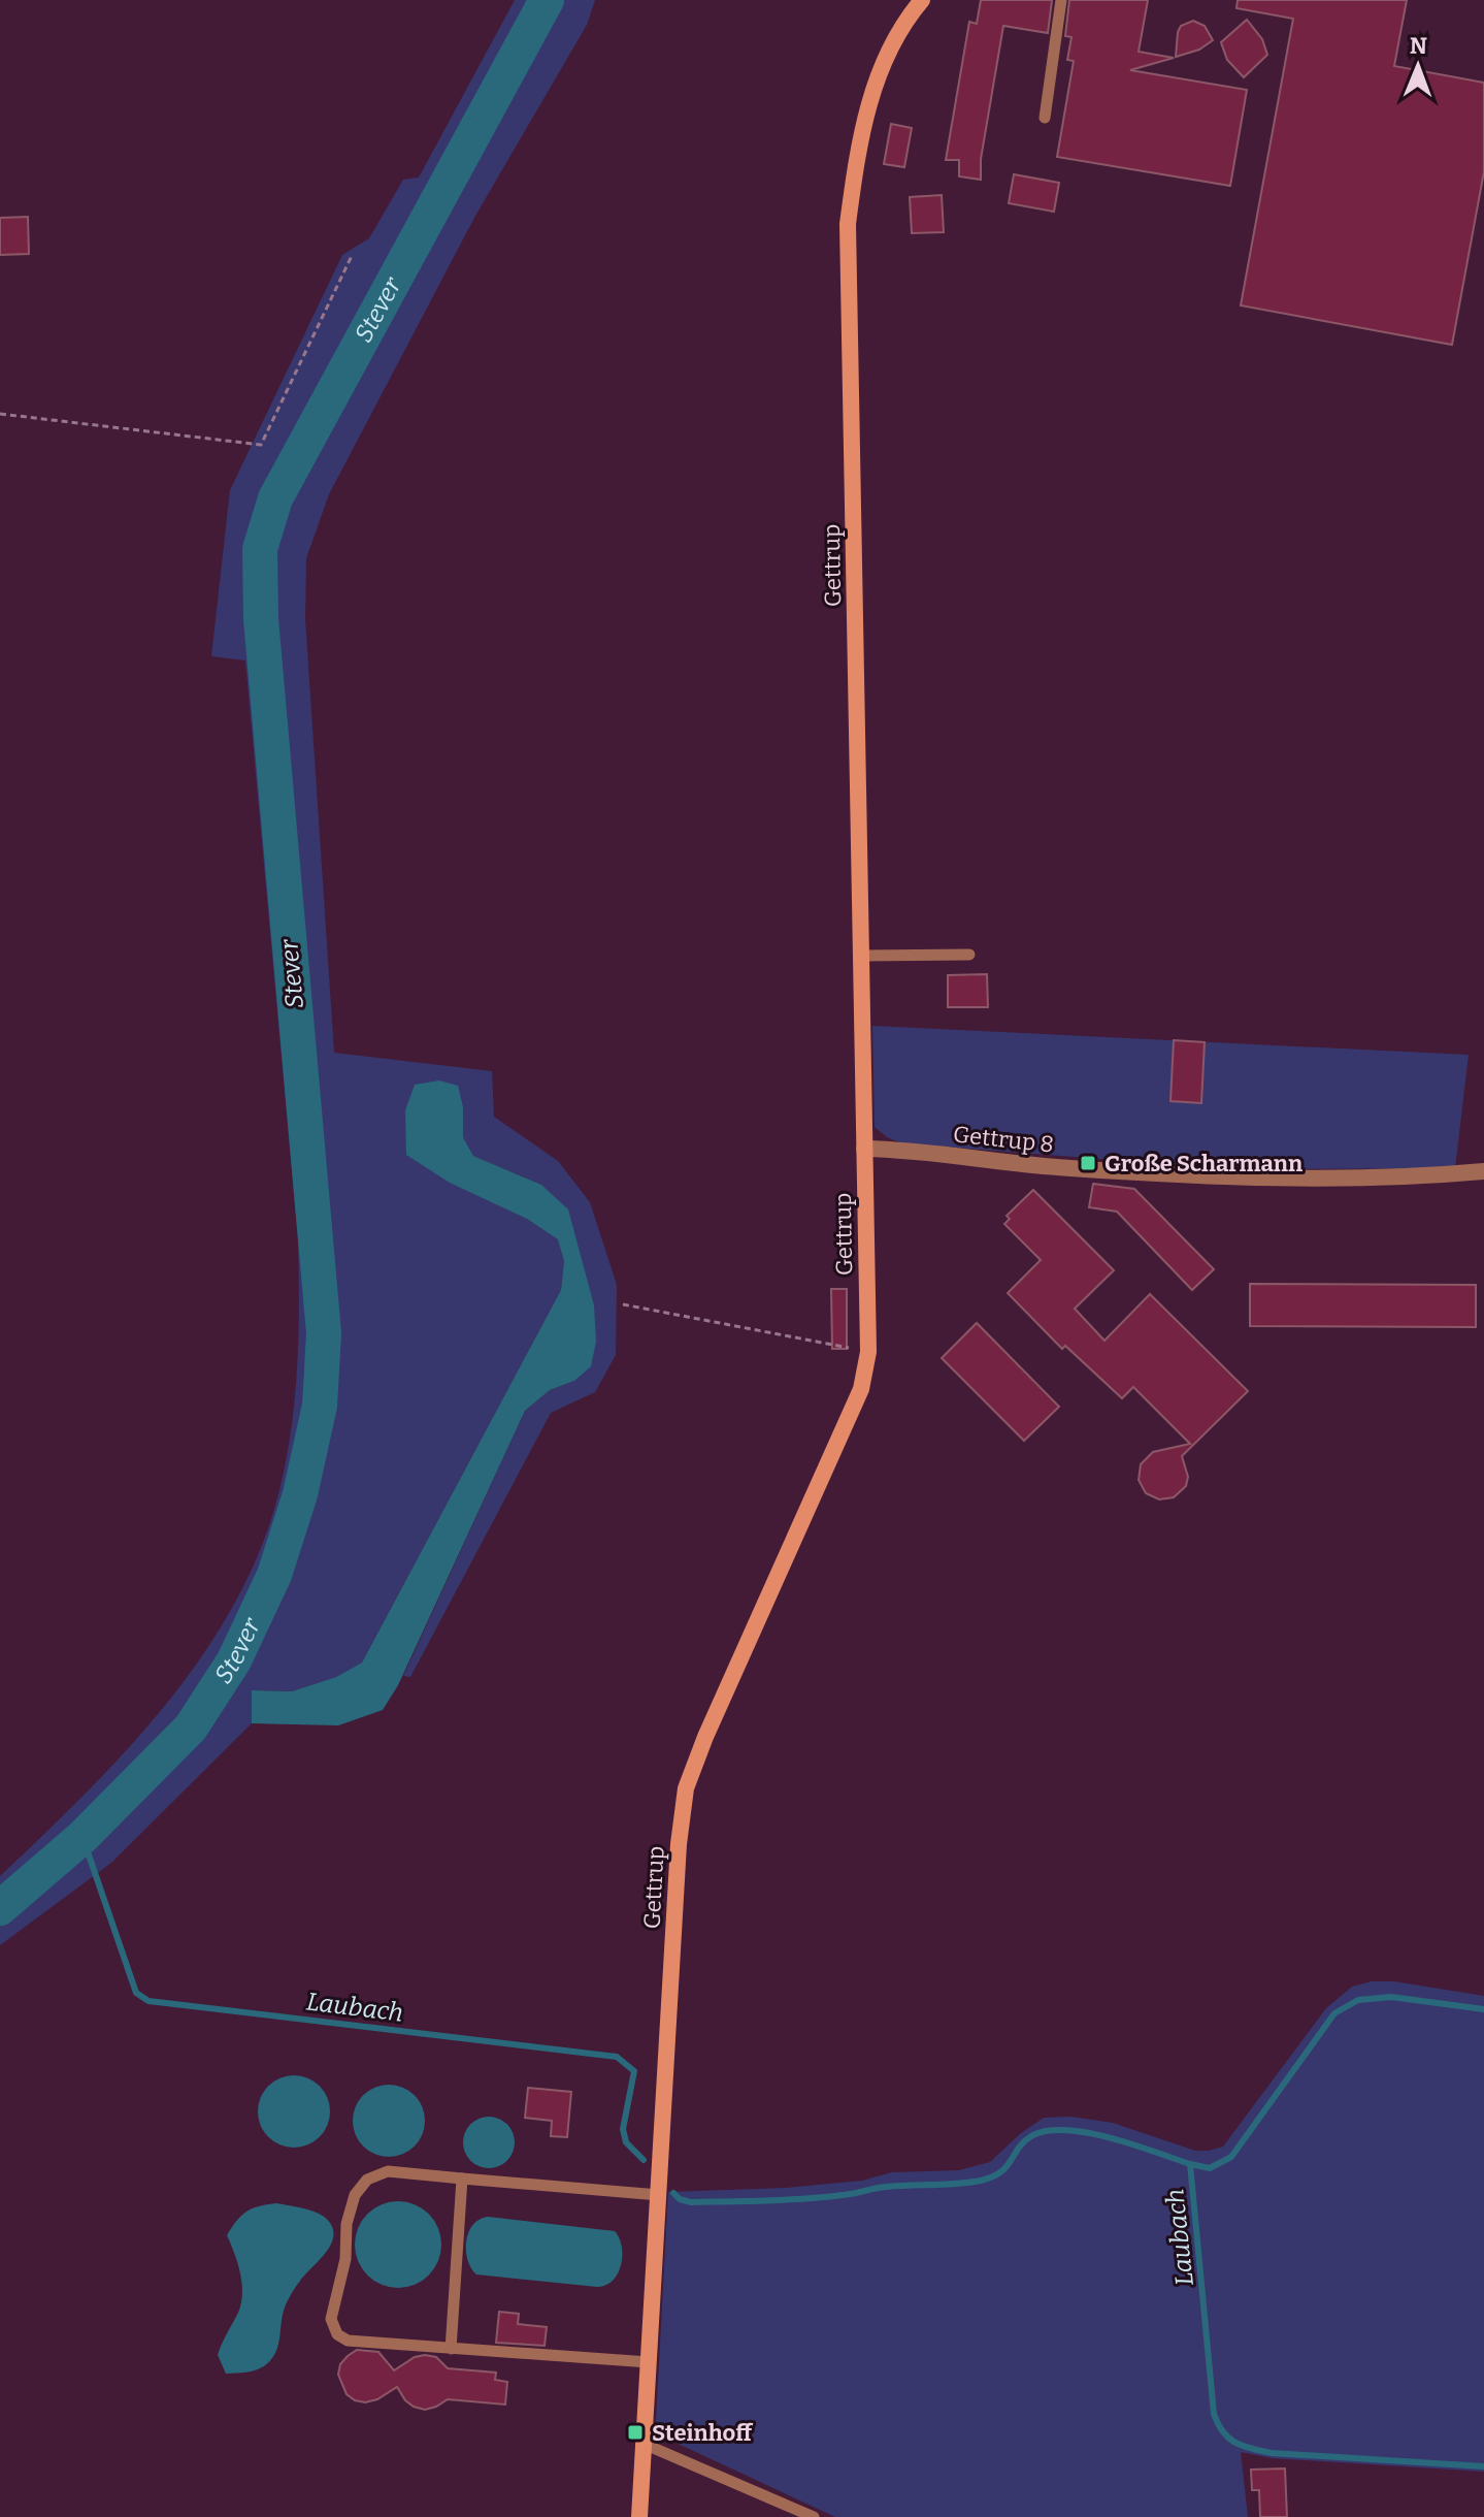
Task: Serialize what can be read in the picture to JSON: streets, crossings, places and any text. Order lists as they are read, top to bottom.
{
  "streets": {
    "street": ["Gettrup", "Gettrup 8"]
  },
  "crossings": [
    ["Gettrup", "Gettrup 8"]
  ],
  "water": ["Stever", "Laubach"],
  "places": {
    "transit": ["Große Scharmann", "Steinhoff"]
  },
  "north": "top"
}
